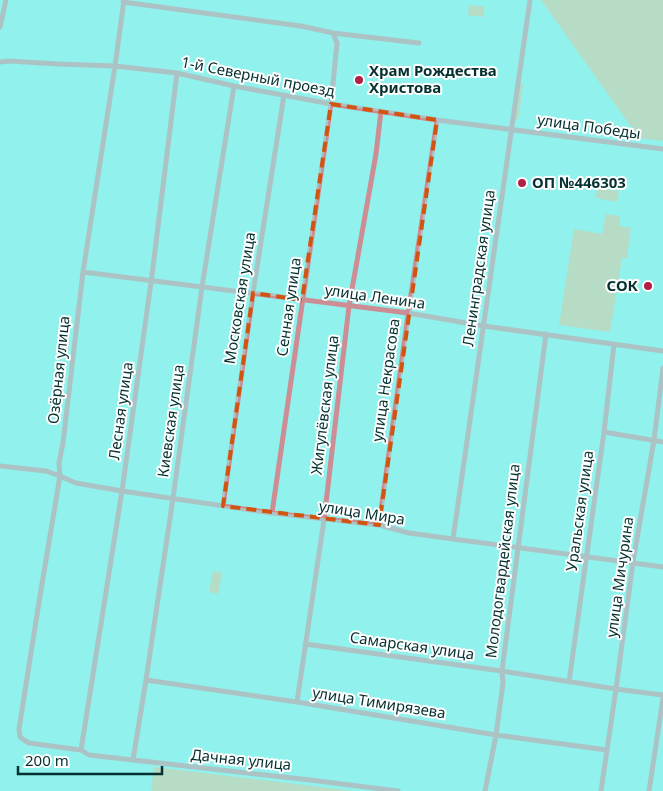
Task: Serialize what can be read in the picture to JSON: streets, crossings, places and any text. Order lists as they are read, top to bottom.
{
  "streets": {
    "street": [
      "1-й Северный проезд",
      "улица Победы",
      "Ленинградская улица",
      "улица Ленина",
      "Московская улица",
      "Сенная улица",
      "Озёрная улица",
      "улица Некрасова",
      "Жигулёвская улица",
      "Лесная улица",
      "Киевская улица",
      "Уральская улица",
      "улица Мира",
      "Молодогвардейская улица",
      "улица Мичурина",
      "Самарская улица",
      "улица Тимирязева",
      "Дачная улица"
    ]
  },
  "crossings": [
    ["1-й Северный проезд", "улица Победы"],
    ["1-й Северный проезд", "Ленинградская улица"],
    ["1-й Северный проезд", "Московская улица"],
    ["1-й Северный проезд", "Сенная улица"],
    ["1-й Северный проезд", "Озёрная улица"],
    ["1-й Северный проезд", "улица Некрасова"],
    ["1-й Северный проезд", "Жигулёвская улица"],
    ["1-й Северный проезд", "Лесная улица"],
    ["1-й Северный проезд", "Киевская улица"],
    ["улица Победы", "Ленинградская улица"],
    ["Ленинградская улица", "улица Ленина"],
    ["Ленинградская улица", "улица Мира"],
    ["улица Ленина", "Московская улица"],
    ["улица Ленина", "Сенная улица"],
    ["улица Ленина", "Озёрная улица"],
    ["улица Ленина", "улица Некрасова"],
    ["улица Ленина", "Жигулёвская улица"],
    ["улица Ленина", "Лесная улица"],
    ["улица Ленина", "Киевская улица"],
    ["улица Ленина", "Уральская улица"],
    ["улица Ленина", "Молодогвардейская улица"],
    ["Московская улица", "улица Мира"],
    ["Сенная улица", "улица Мира"],
    ["Озёрная улица", "улица Мира"],
    ["Озёрная улица", "Дачная улица"],
    ["улица Некрасова", "улица Мира"],
    ["Жигулёвская улица", "улица Мира"],
    ["Жигулёвская улица", "Самарская улица"],
    ["Жигулёвская улица", "улица Тимирязева"],
    ["Лесная улица", "улица Мира"],
    ["Лесная улица", "Дачная улица"],
    ["Киевская улица", "улица Мира"],
    ["Киевская улица", "улица Тимирязева"],
    ["Киевская улица", "Дачная улица"],
    ["Уральская улица", "улица Мира"],
    ["Уральская улица", "Самарская улица"],
    ["улица Мира", "Молодогвардейская улица"],
    ["улица Мира", "улица Мичурина"],
    ["Молодогвардейская улица", "Самарская улица"],
    ["Молодогвардейская улица", "улица Тимирязева"],
    ["улица Мичурина", "Самарская улица"],
    ["улица Мичурина", "улица Тимирязева"]
  ],
  "places": ["Храм Рождества Христова", "ОП №446303", "СОК"],
  "scale_bar": "200 m"
}
